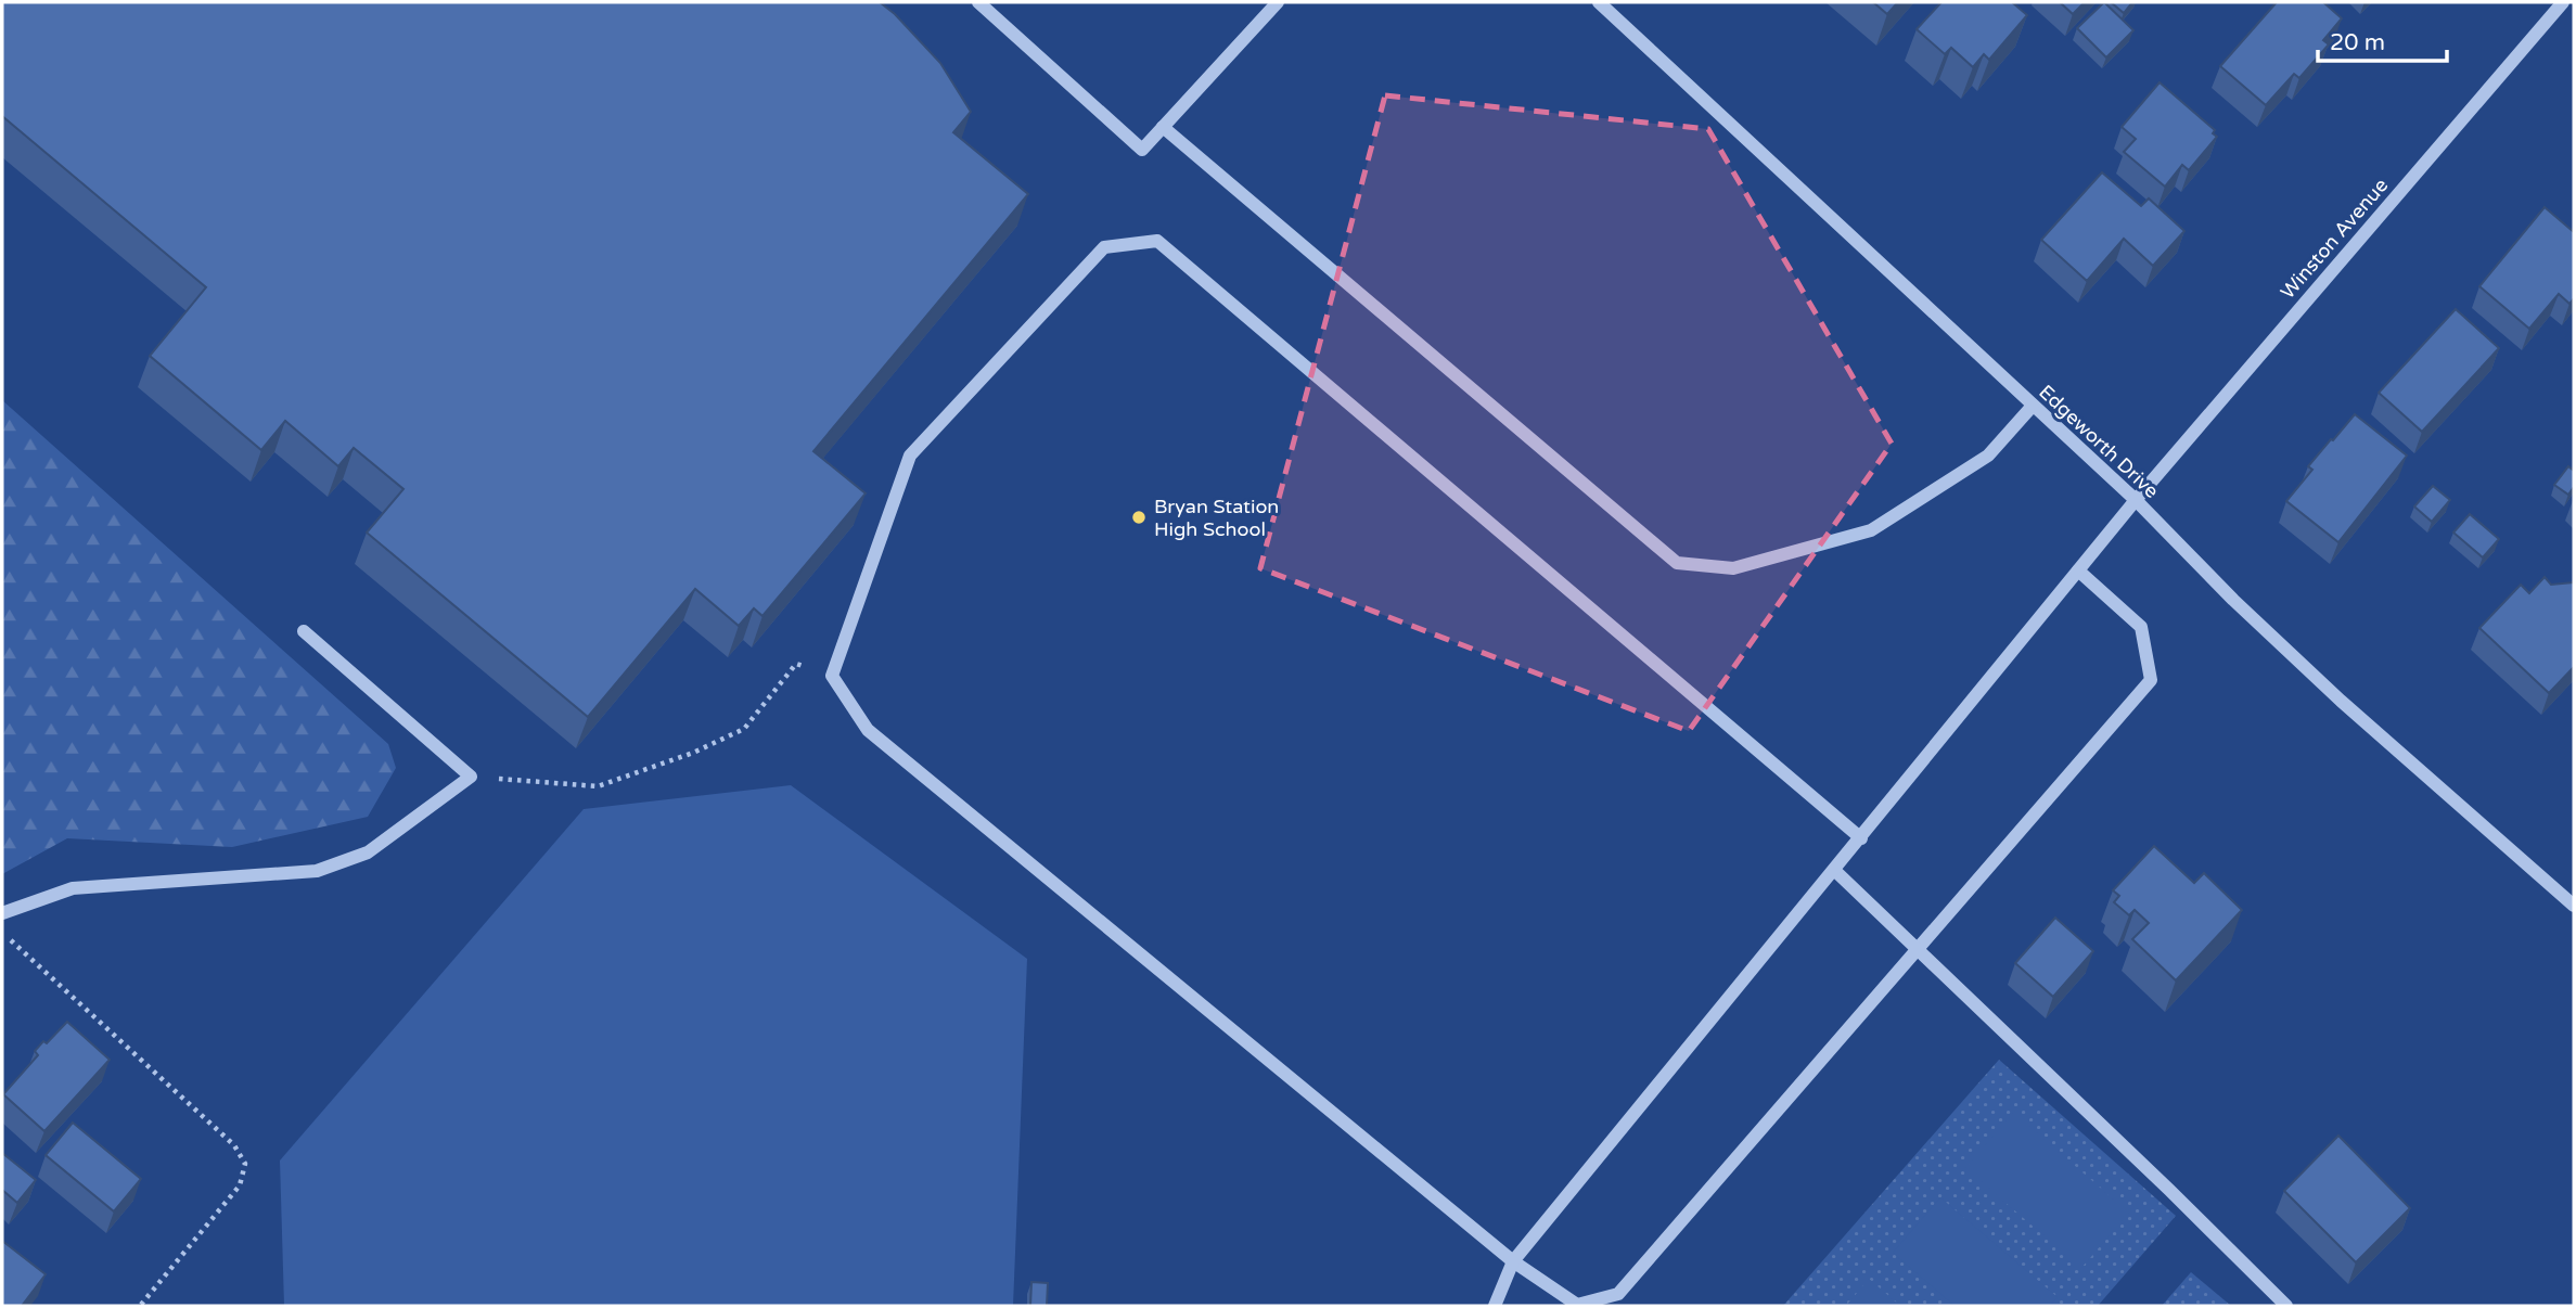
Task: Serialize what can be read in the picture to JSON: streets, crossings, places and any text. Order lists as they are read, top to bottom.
{
  "streets": {
    "street": ["Winston Avenue", "Edgeworth Drive"]
  },
  "crossings": [
    ["Winston Avenue", "Edgeworth Drive"]
  ],
  "places": ["Bryan Station High School"],
  "scale_bar": "20 m"
}
